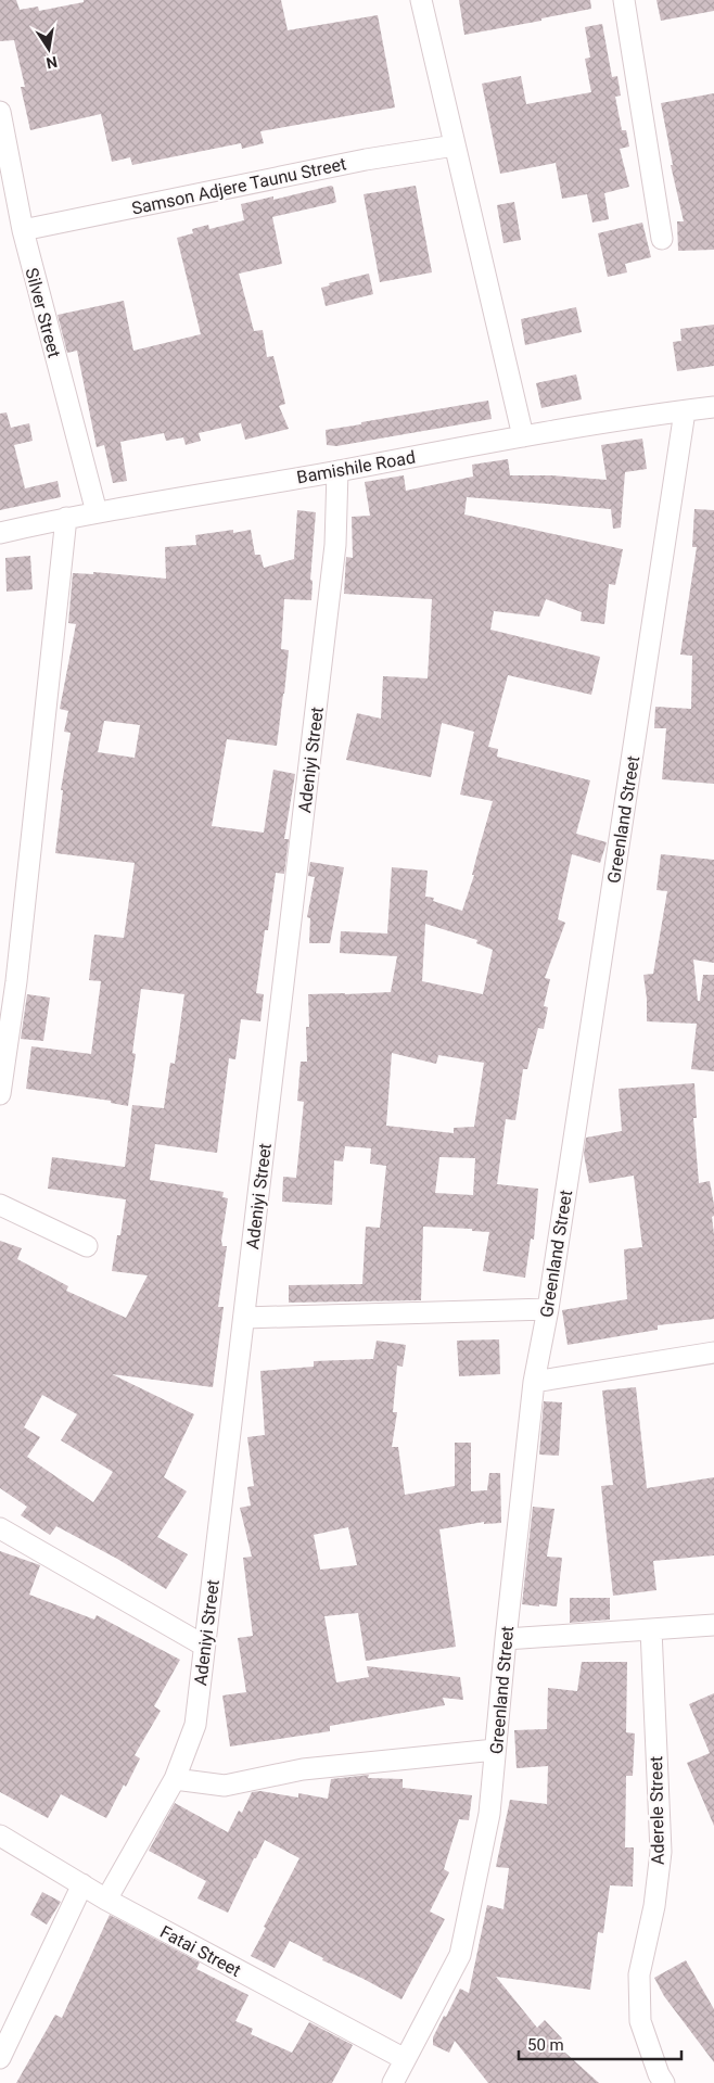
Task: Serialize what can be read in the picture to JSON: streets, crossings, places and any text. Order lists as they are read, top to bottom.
{
  "streets": {
    "street": [
      "Samson Adjere Taunu Street",
      "Silver Street",
      "Bamishile Road",
      "Adeniyi Street",
      "Greenland Street",
      "Aderele Street",
      "Fatai Street"
    ]
  },
  "crossings": [
    ["Samson Adjere Taunu Street", "Silver Street"],
    ["Silver Street", "Bamishile Road"],
    ["Bamishile Road", "Adeniyi Street"],
    ["Bamishile Road", "Greenland Street"],
    ["Adeniyi Street", "Fatai Street"],
    ["Greenland Street", "Fatai Street"]
  ],
  "scale_bar": "50 m",
  "north": "bottom"
}
